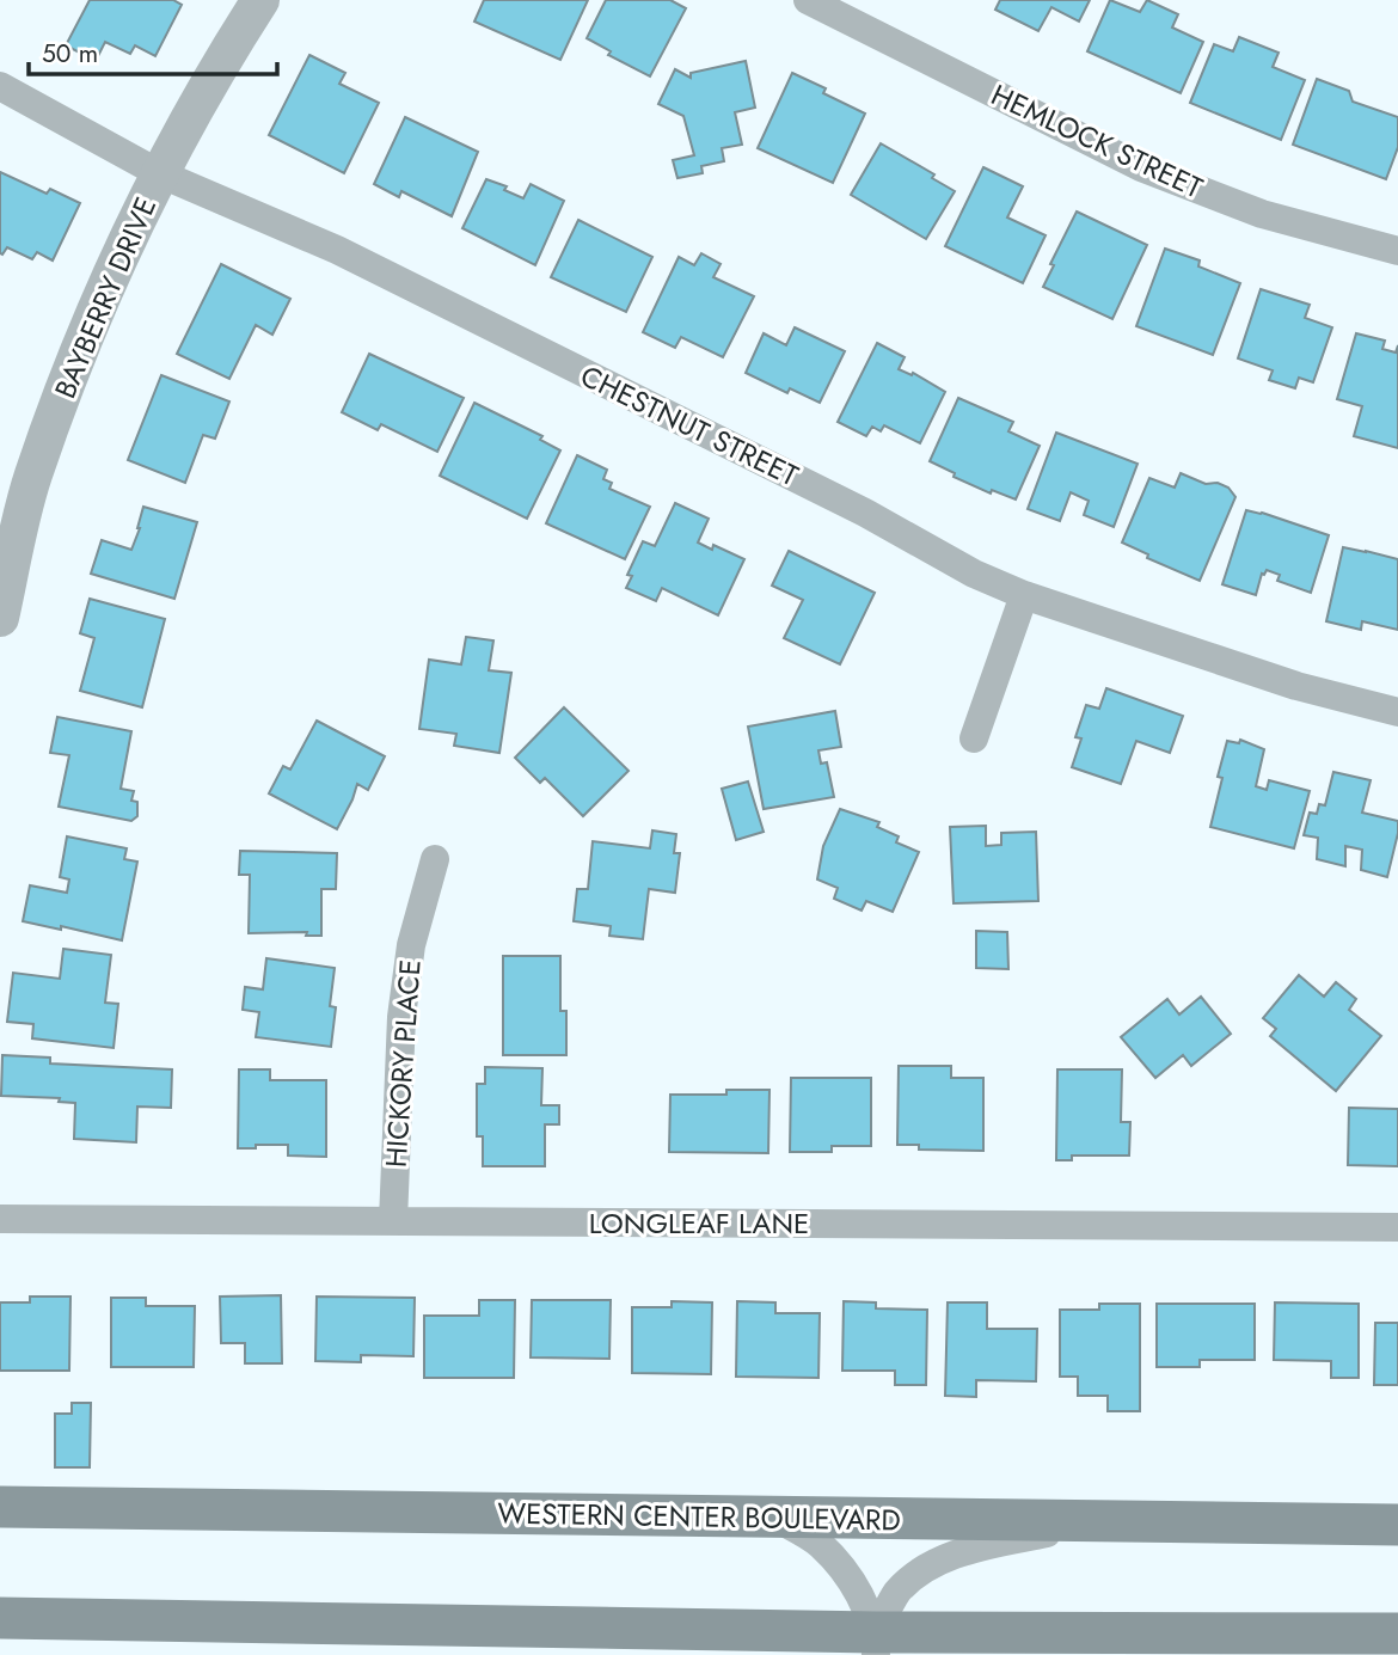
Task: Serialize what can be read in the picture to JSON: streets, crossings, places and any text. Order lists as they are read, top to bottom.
{
  "streets": {
    "main road": ["WESTERN CENTER BOULEVARD"],
    "street": [
      "HEMLOCK STREET",
      "BAYBERRY DRIVE",
      "CHESTNUT STREET",
      "HICKORY PLACE",
      "LONGLEAF LANE"
    ]
  },
  "crossings": [
    ["BAYBERRY DRIVE", "CHESTNUT STREET"],
    ["HICKORY PLACE", "LONGLEAF LANE"]
  ],
  "scale_bar": "50 m"
}
